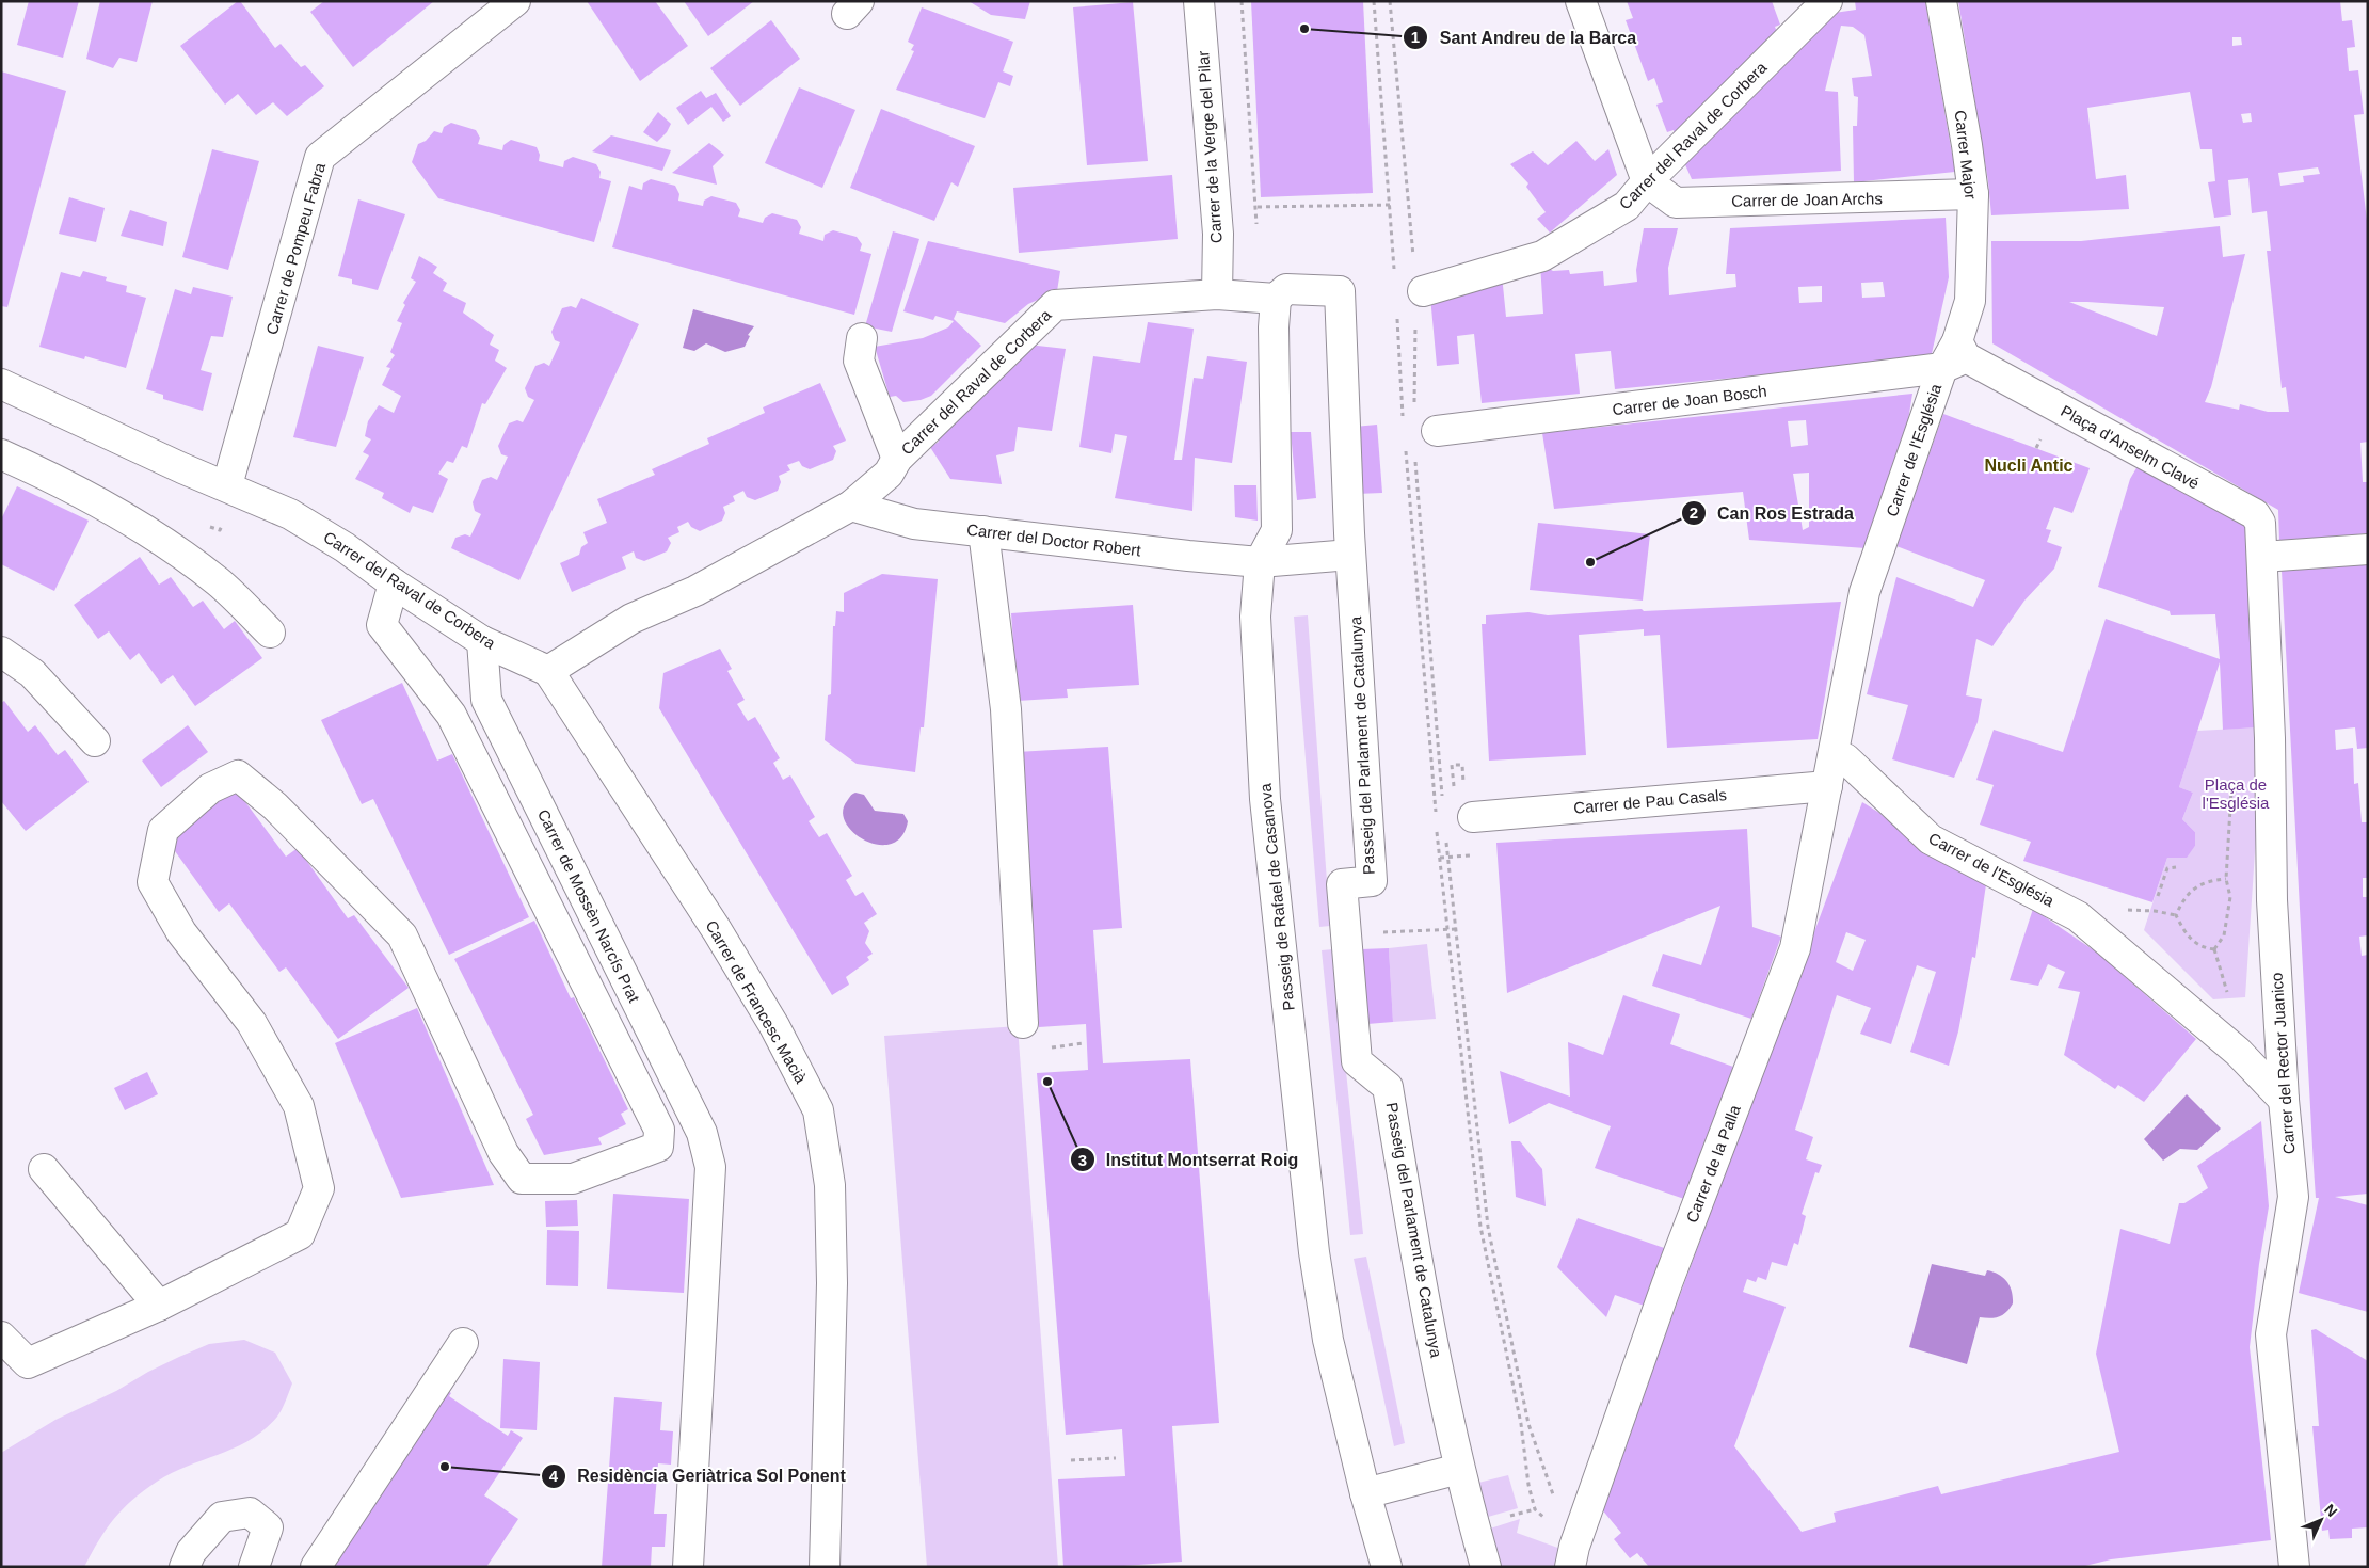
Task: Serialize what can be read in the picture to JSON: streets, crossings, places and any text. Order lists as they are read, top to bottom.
{
  "streets": {
    "street": [
      "Carrer del Raval de Corbera",
      "Carrer de la Verge del Pilar",
      "Carrer Major",
      "Carrer de Joan Archs",
      "Carrer de Pompeu Fabra",
      "Carrer de Joan Bosch",
      "Plaça d'Anselm Clavé",
      "Carrer de l'Església",
      "Carrer del Doctor Robert",
      "Passeig del Parlament de Catalunya",
      "Carrer de Pau Casals",
      "Passeig de Rafael de Casanova",
      "Carrer de Mossèn Narcís Prat",
      "Carrer de Francesc Macià",
      "Carrer del Rector Juanico",
      "Carrer de la Palla"
    ]
  },
  "crossings": [
    ["Carrer del Raval de Corbera", "Carrer de la Verge del Pilar"],
    ["Carrer del Raval de Corbera", "Carrer de Joan Archs"],
    ["Carrer del Raval de Corbera", "Carrer de Pompeu Fabra"],
    ["Carrer del Raval de Corbera", "Carrer del Doctor Robert"],
    ["Carrer del Raval de Corbera", "Passeig del Parlament de Catalunya"],
    ["Carrer del Raval de Corbera", "Passeig de Rafael de Casanova"],
    ["Carrer del Raval de Corbera", "Carrer de Mossèn Narcís Prat"],
    ["Carrer del Raval de Corbera", "Carrer de Francesc Macià"],
    ["Carrer Major", "Carrer de Joan Archs"],
    ["Carrer Major", "Carrer de Joan Bosch"],
    ["Carrer Major", "Plaça d'Anselm Clavé"],
    ["Carrer Major", "Carrer de l'Església"],
    ["Carrer de Joan Bosch", "Plaça d'Anselm Clavé"],
    ["Carrer de Joan Bosch", "Carrer de l'Església"],
    ["Plaça d'Anselm Clavé", "Carrer de l'Església"],
    ["Plaça d'Anselm Clavé", "Carrer del Rector Juanico"],
    ["Carrer de l'Església", "Carrer del Rector Juanico"],
    ["Carrer de l'Església", "Carrer de la Palla"],
    ["Carrer del Doctor Robert", "Passeig de Rafael de Casanova"],
    ["Carrer de Pau Casals", "Carrer de la Palla"]
  ],
  "districts": ["Nucli Antic"],
  "parks": ["Plaça de l'Església"],
  "places": [
    "Sant Andreu de la Barca",
    "Can Ros Estrada",
    "Institut Montserrat Roig",
    "Residència Geriàtrica Sol Ponent"
  ],
  "north": "top right"
}
